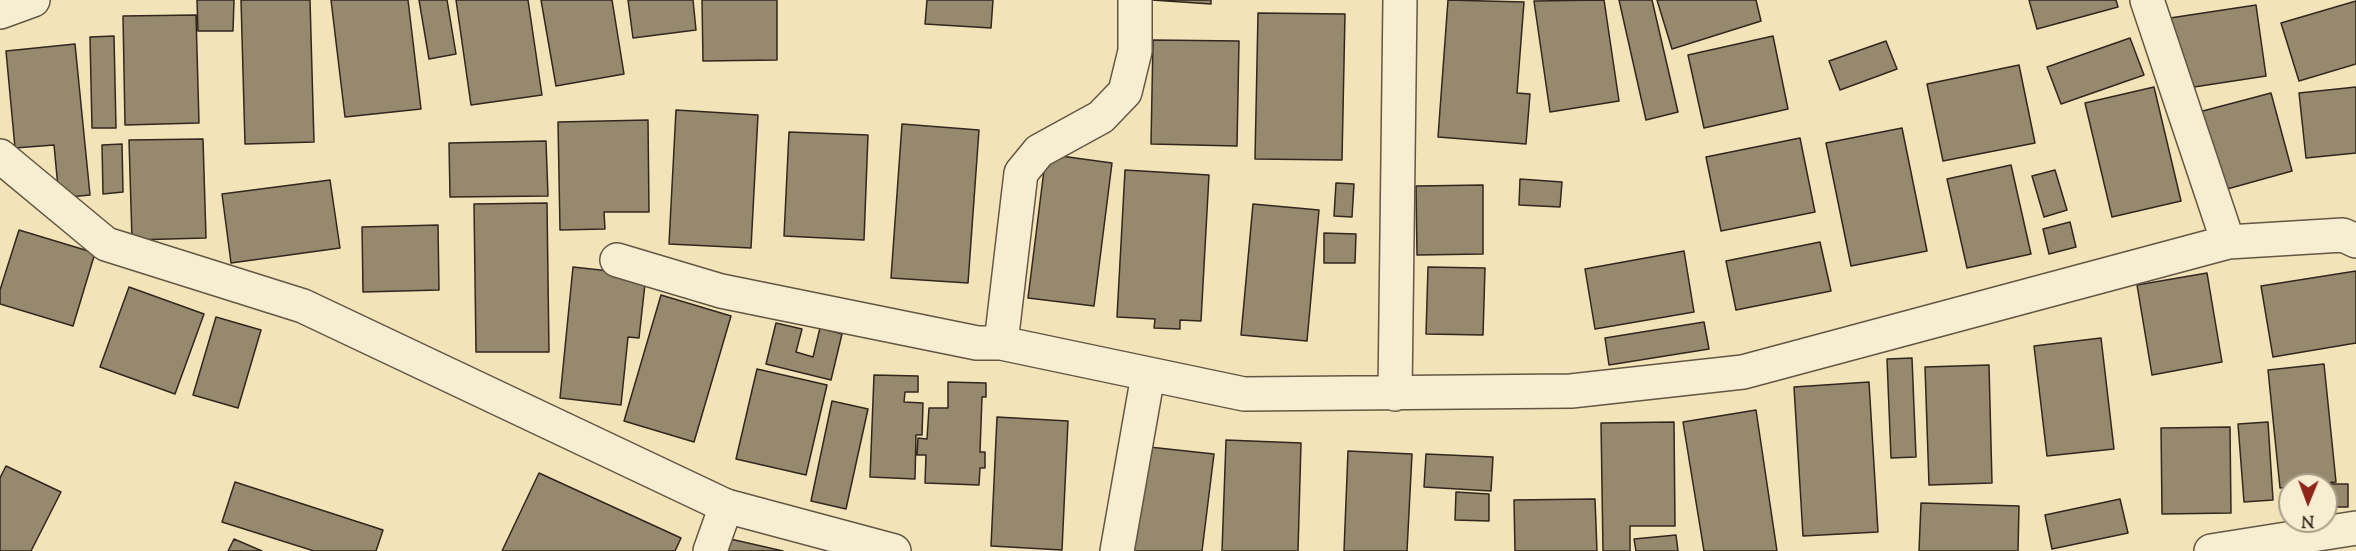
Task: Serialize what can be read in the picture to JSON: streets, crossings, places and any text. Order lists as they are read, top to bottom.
{
  "north": "bottom"
}
